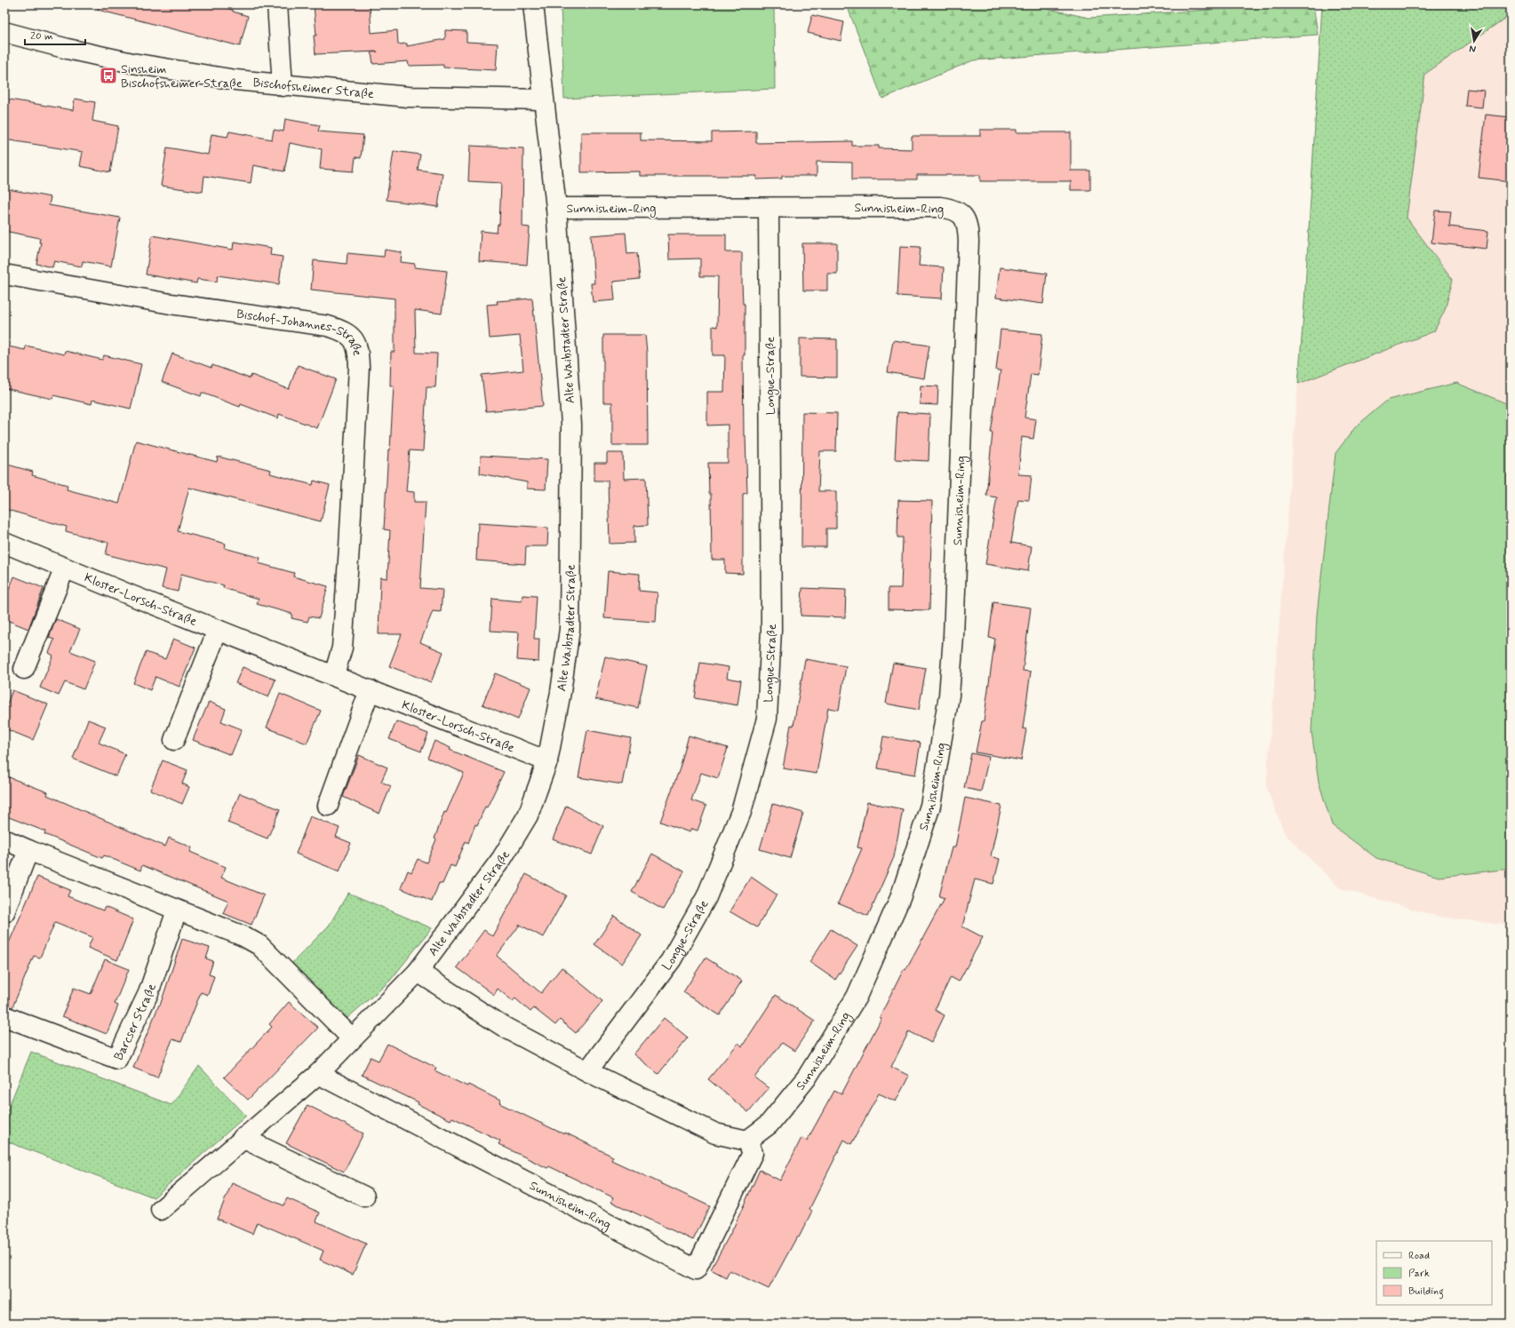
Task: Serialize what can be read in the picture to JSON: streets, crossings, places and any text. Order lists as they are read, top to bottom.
{
  "streets": {
    "street": [
      "Bischofsheimer Straße",
      "Sunnisheim-Ring",
      "Bischof-Johannes-Straße",
      "Alte Waibstadter Straße",
      "Longue-Straße",
      "Kloster-Lorsch-Straße",
      "Barcser Straße"
    ]
  },
  "crossings": [
    ["Bischofsheimer Straße", "Alte Waibstadter Straße"],
    ["Sunnisheim-Ring", "Alte Waibstadter Straße"],
    ["Sunnisheim-Ring", "Longue-Straße"],
    ["Bischof-Johannes-Straße", "Kloster-Lorsch-Straße"],
    ["Alte Waibstadter Straße", "Kloster-Lorsch-Straße"]
  ],
  "places": {
    "bus stop": ["Sinsheim Bischofsheimer Straße"]
  },
  "legend": ["Road", "Park", "Building"],
  "scale_bar": "20 m",
  "north": "bottom"
}
